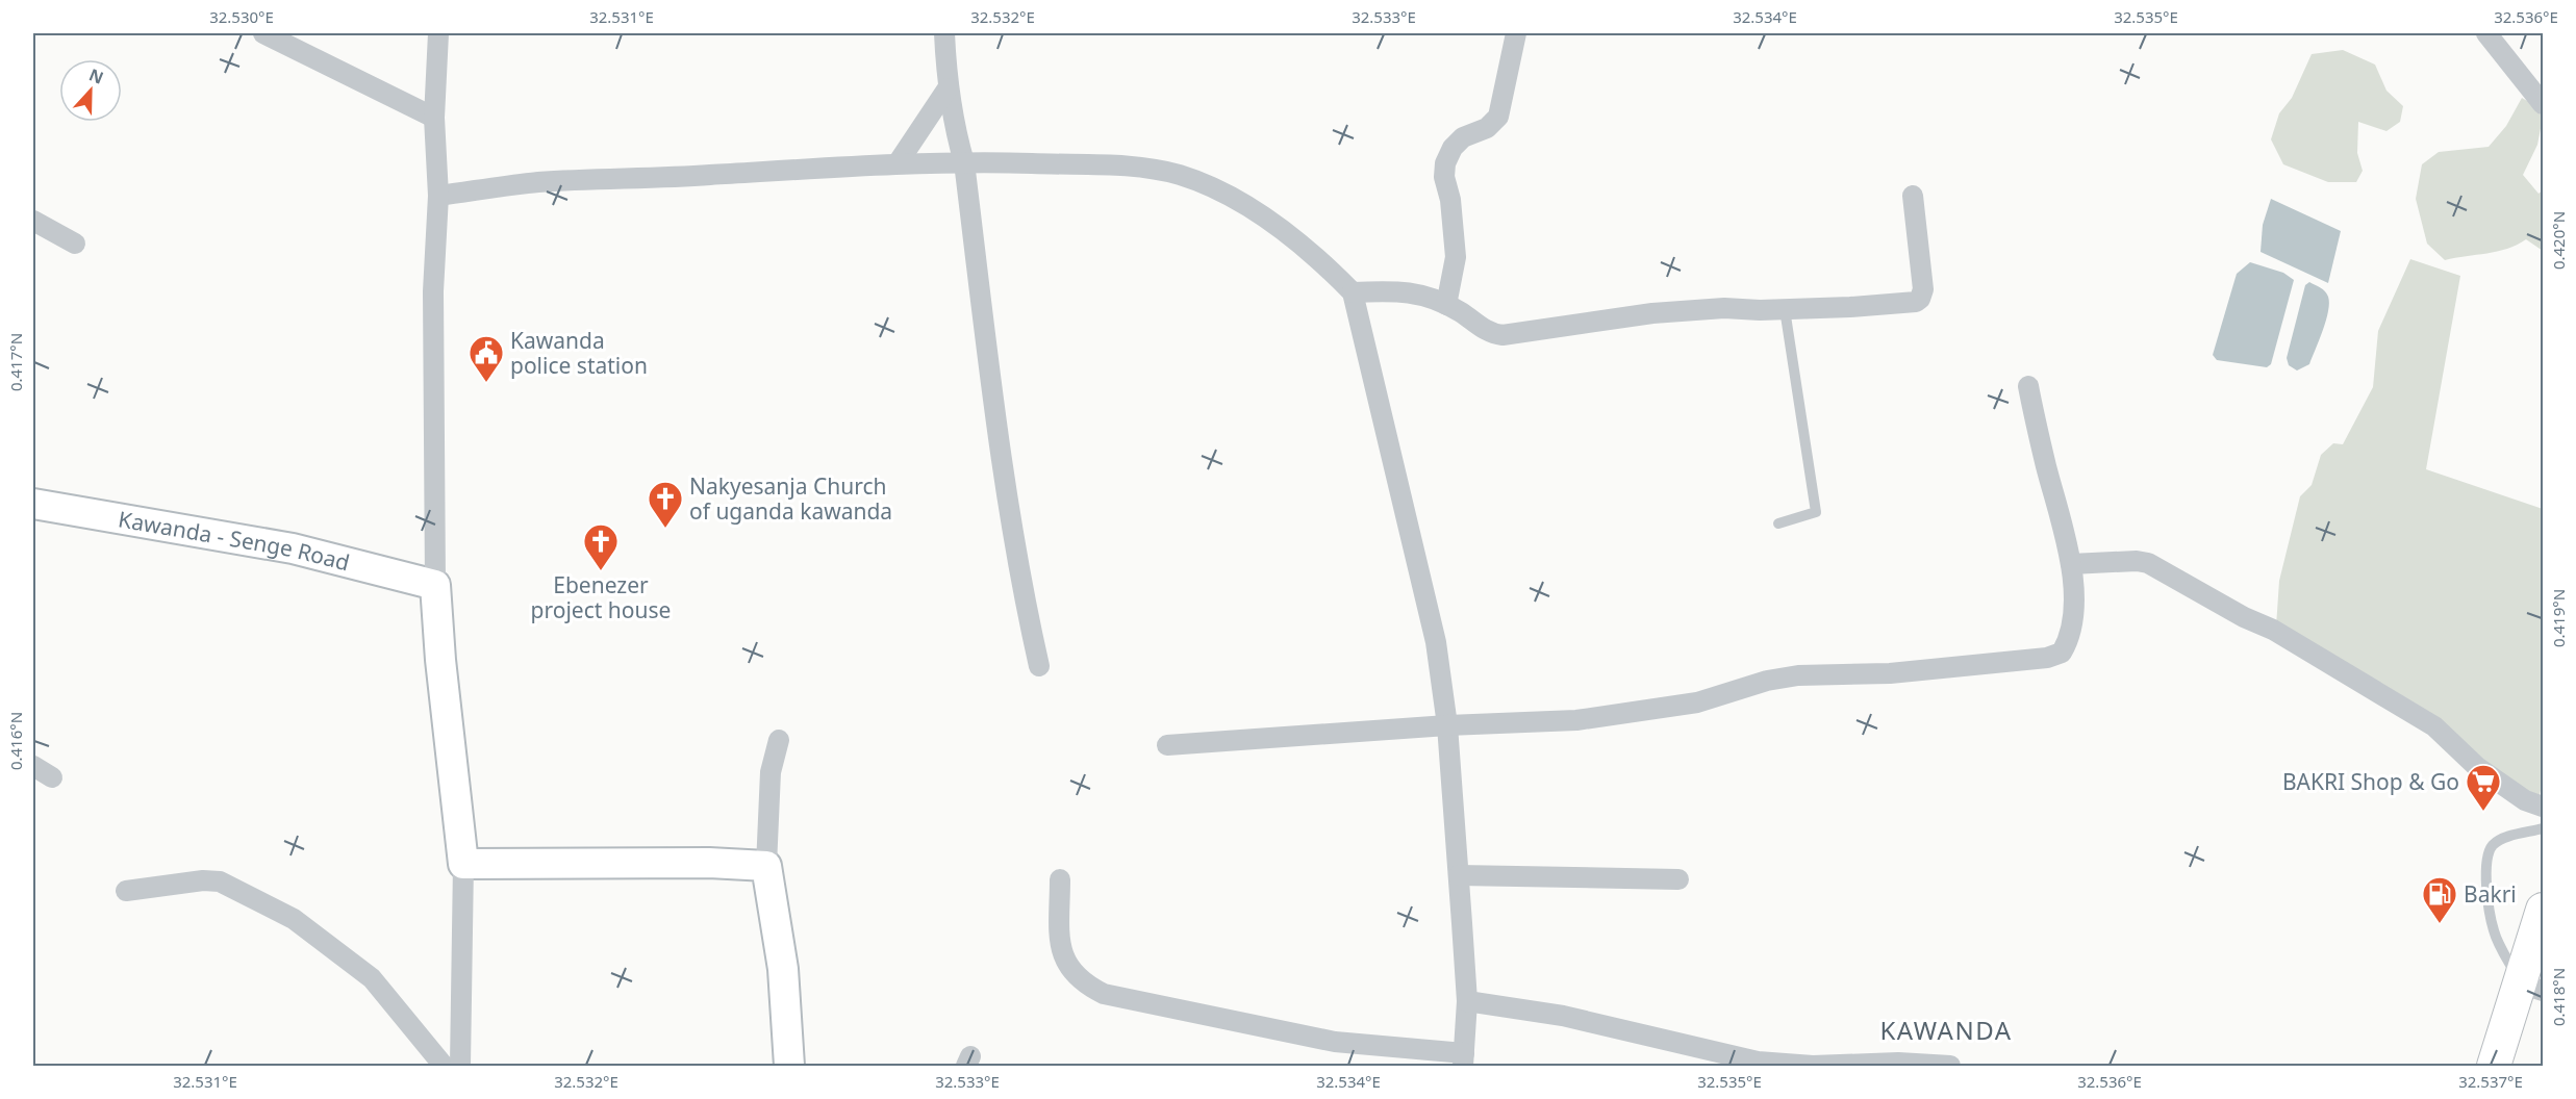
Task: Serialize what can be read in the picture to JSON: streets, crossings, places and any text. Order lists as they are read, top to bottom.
{
  "streets": {
    "street": ["Kawanda - Senge Road"]
  },
  "districts": ["KAWANDA"],
  "places": {
    "public building": ["Kawanda police station"],
    "church": ["Nakyesanja Church of uganda kawanda", "Ebenezer project house"],
    "supermarket": ["BAKRI Shop & Go"],
    "fuel station": ["Bakri"]
  },
  "north": "top",
  "coordinates": [
    "32.530°E",
    "32.531°E",
    "32.532°E",
    "32.533°E",
    "32.534°E",
    "32.535°E",
    "32.536°E",
    "0.420°N",
    "0.417°N",
    "0.419°N",
    "0.416°N",
    "0.418°N",
    "32.537°E"
  ]
}
